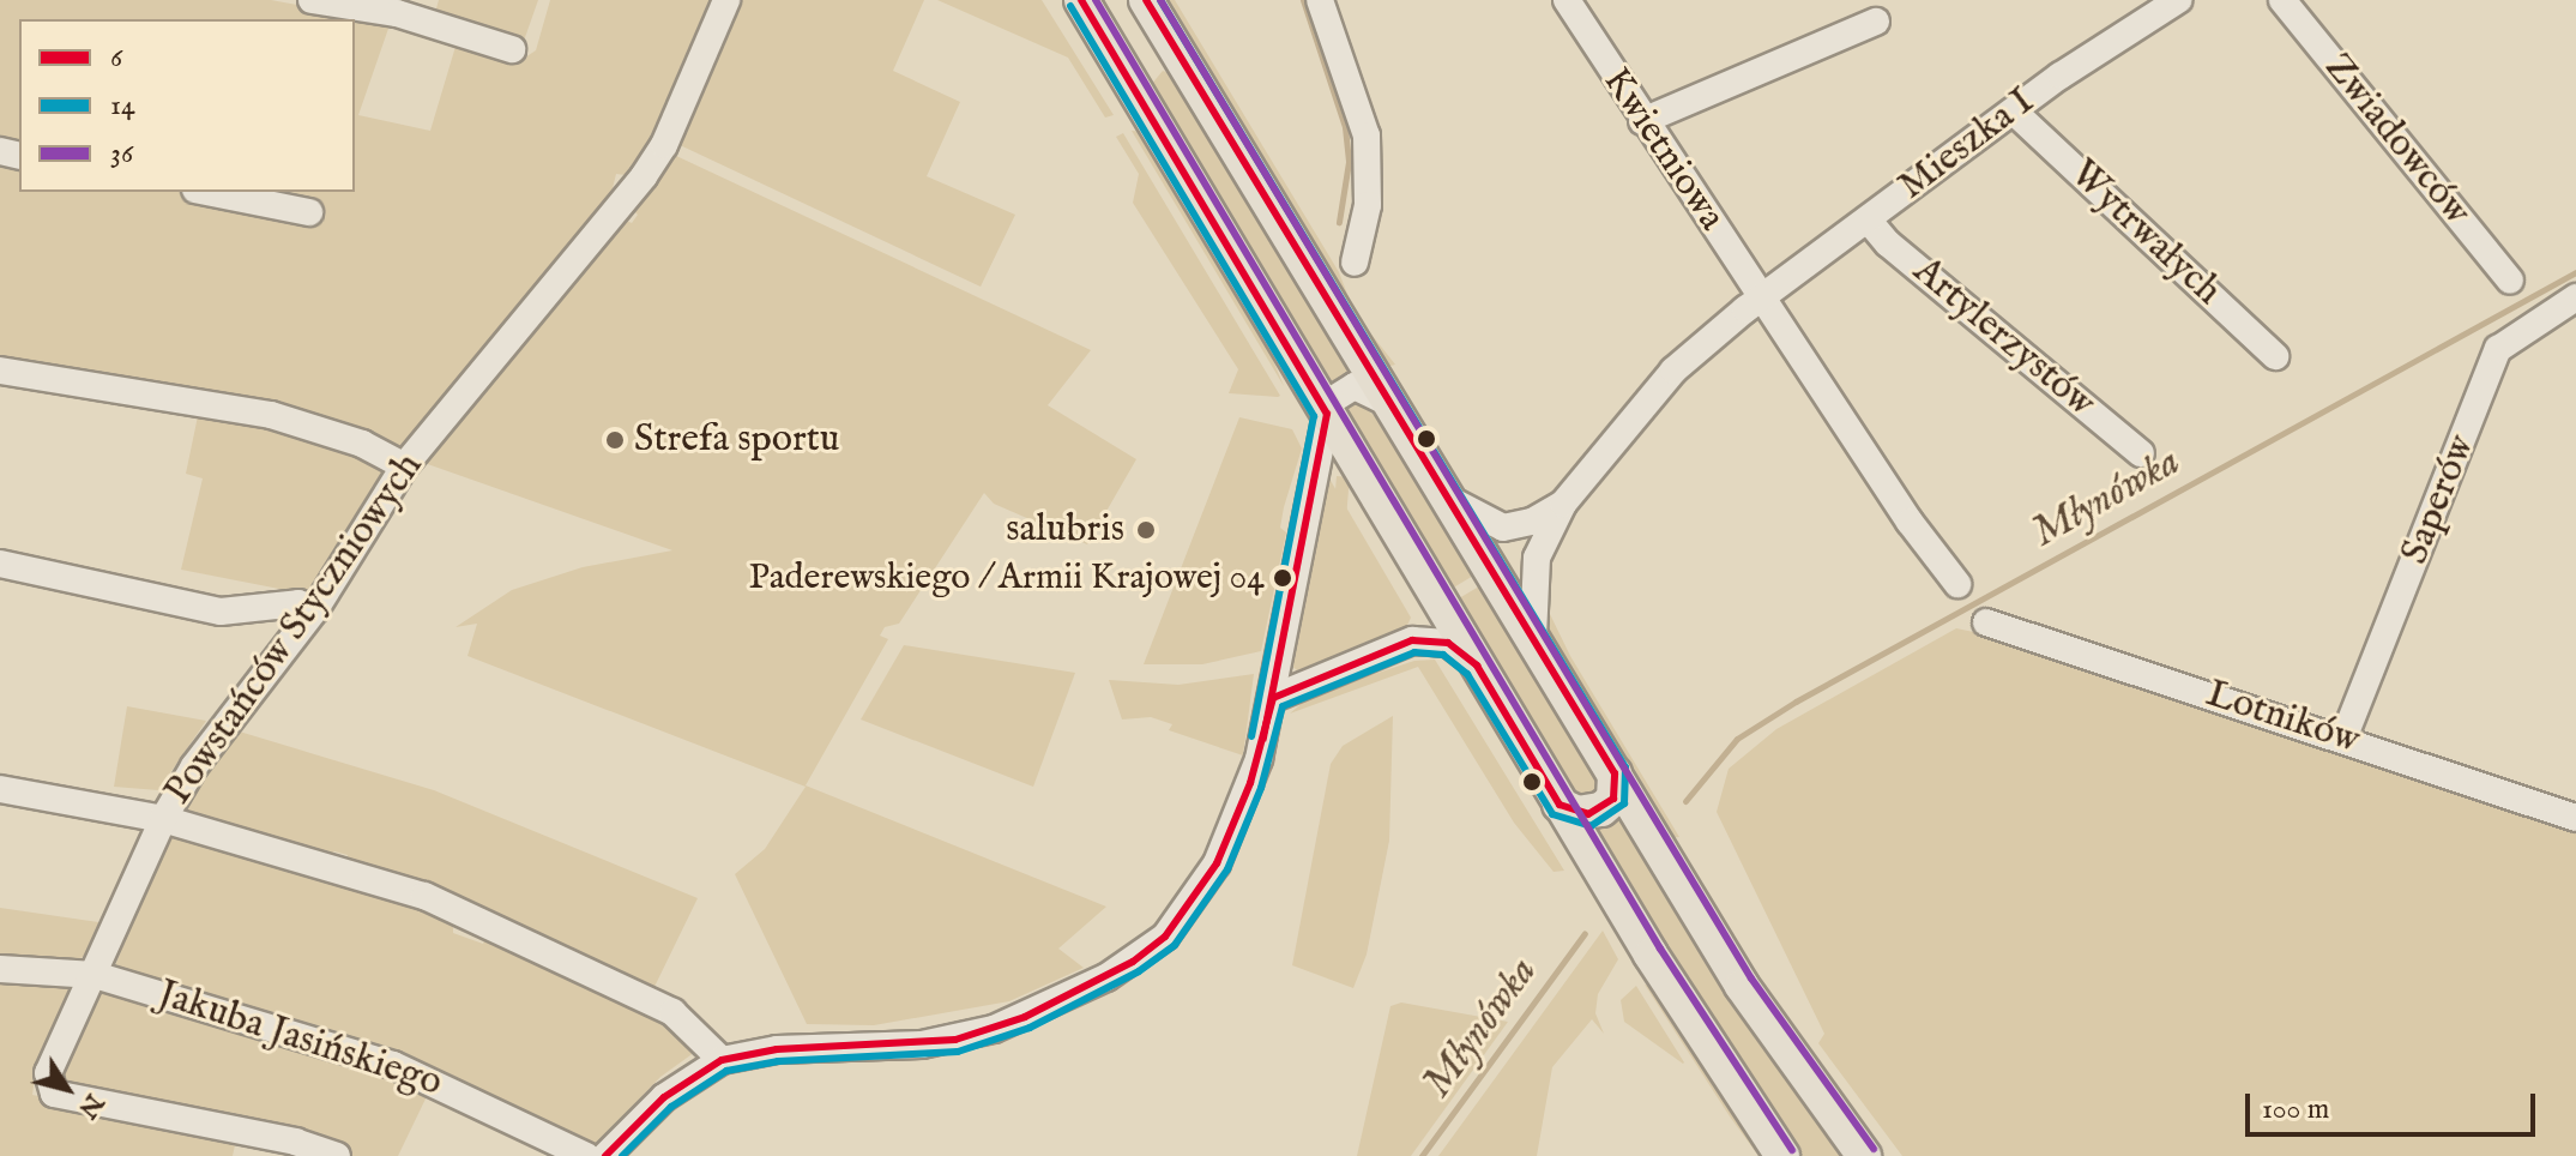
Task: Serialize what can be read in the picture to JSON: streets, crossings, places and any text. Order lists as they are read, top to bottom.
{
  "streets": {
    "street": [
      "Zwiadowców",
      "Mieszka I",
      "Kwietniowa",
      "Wytrwałych",
      "Artylerzystów",
      "Saperów",
      "Powstańców Styczniowych",
      "Lotników",
      "Jakuba Jasińskiego"
    ]
  },
  "crossings": [
    ["Mieszka I", "Kwietniowa"],
    ["Mieszka I", "Wytrwałych"],
    ["Mieszka I", "Artylerzystów"],
    ["Saperów", "Lotników"],
    ["Powstańców Styczniowych", "Jakuba Jasińskiego"]
  ],
  "water": ["Młynówka"],
  "places": ["Strefa sportu", "salubris", "Paderewskiego / Armii Krajowej 04"],
  "lines": ["transit line 6", "transit line 14", "transit line 36"],
  "legend": ["6", "14", "36"],
  "scale_bar": "100 m",
  "north": "bottom right"
}
